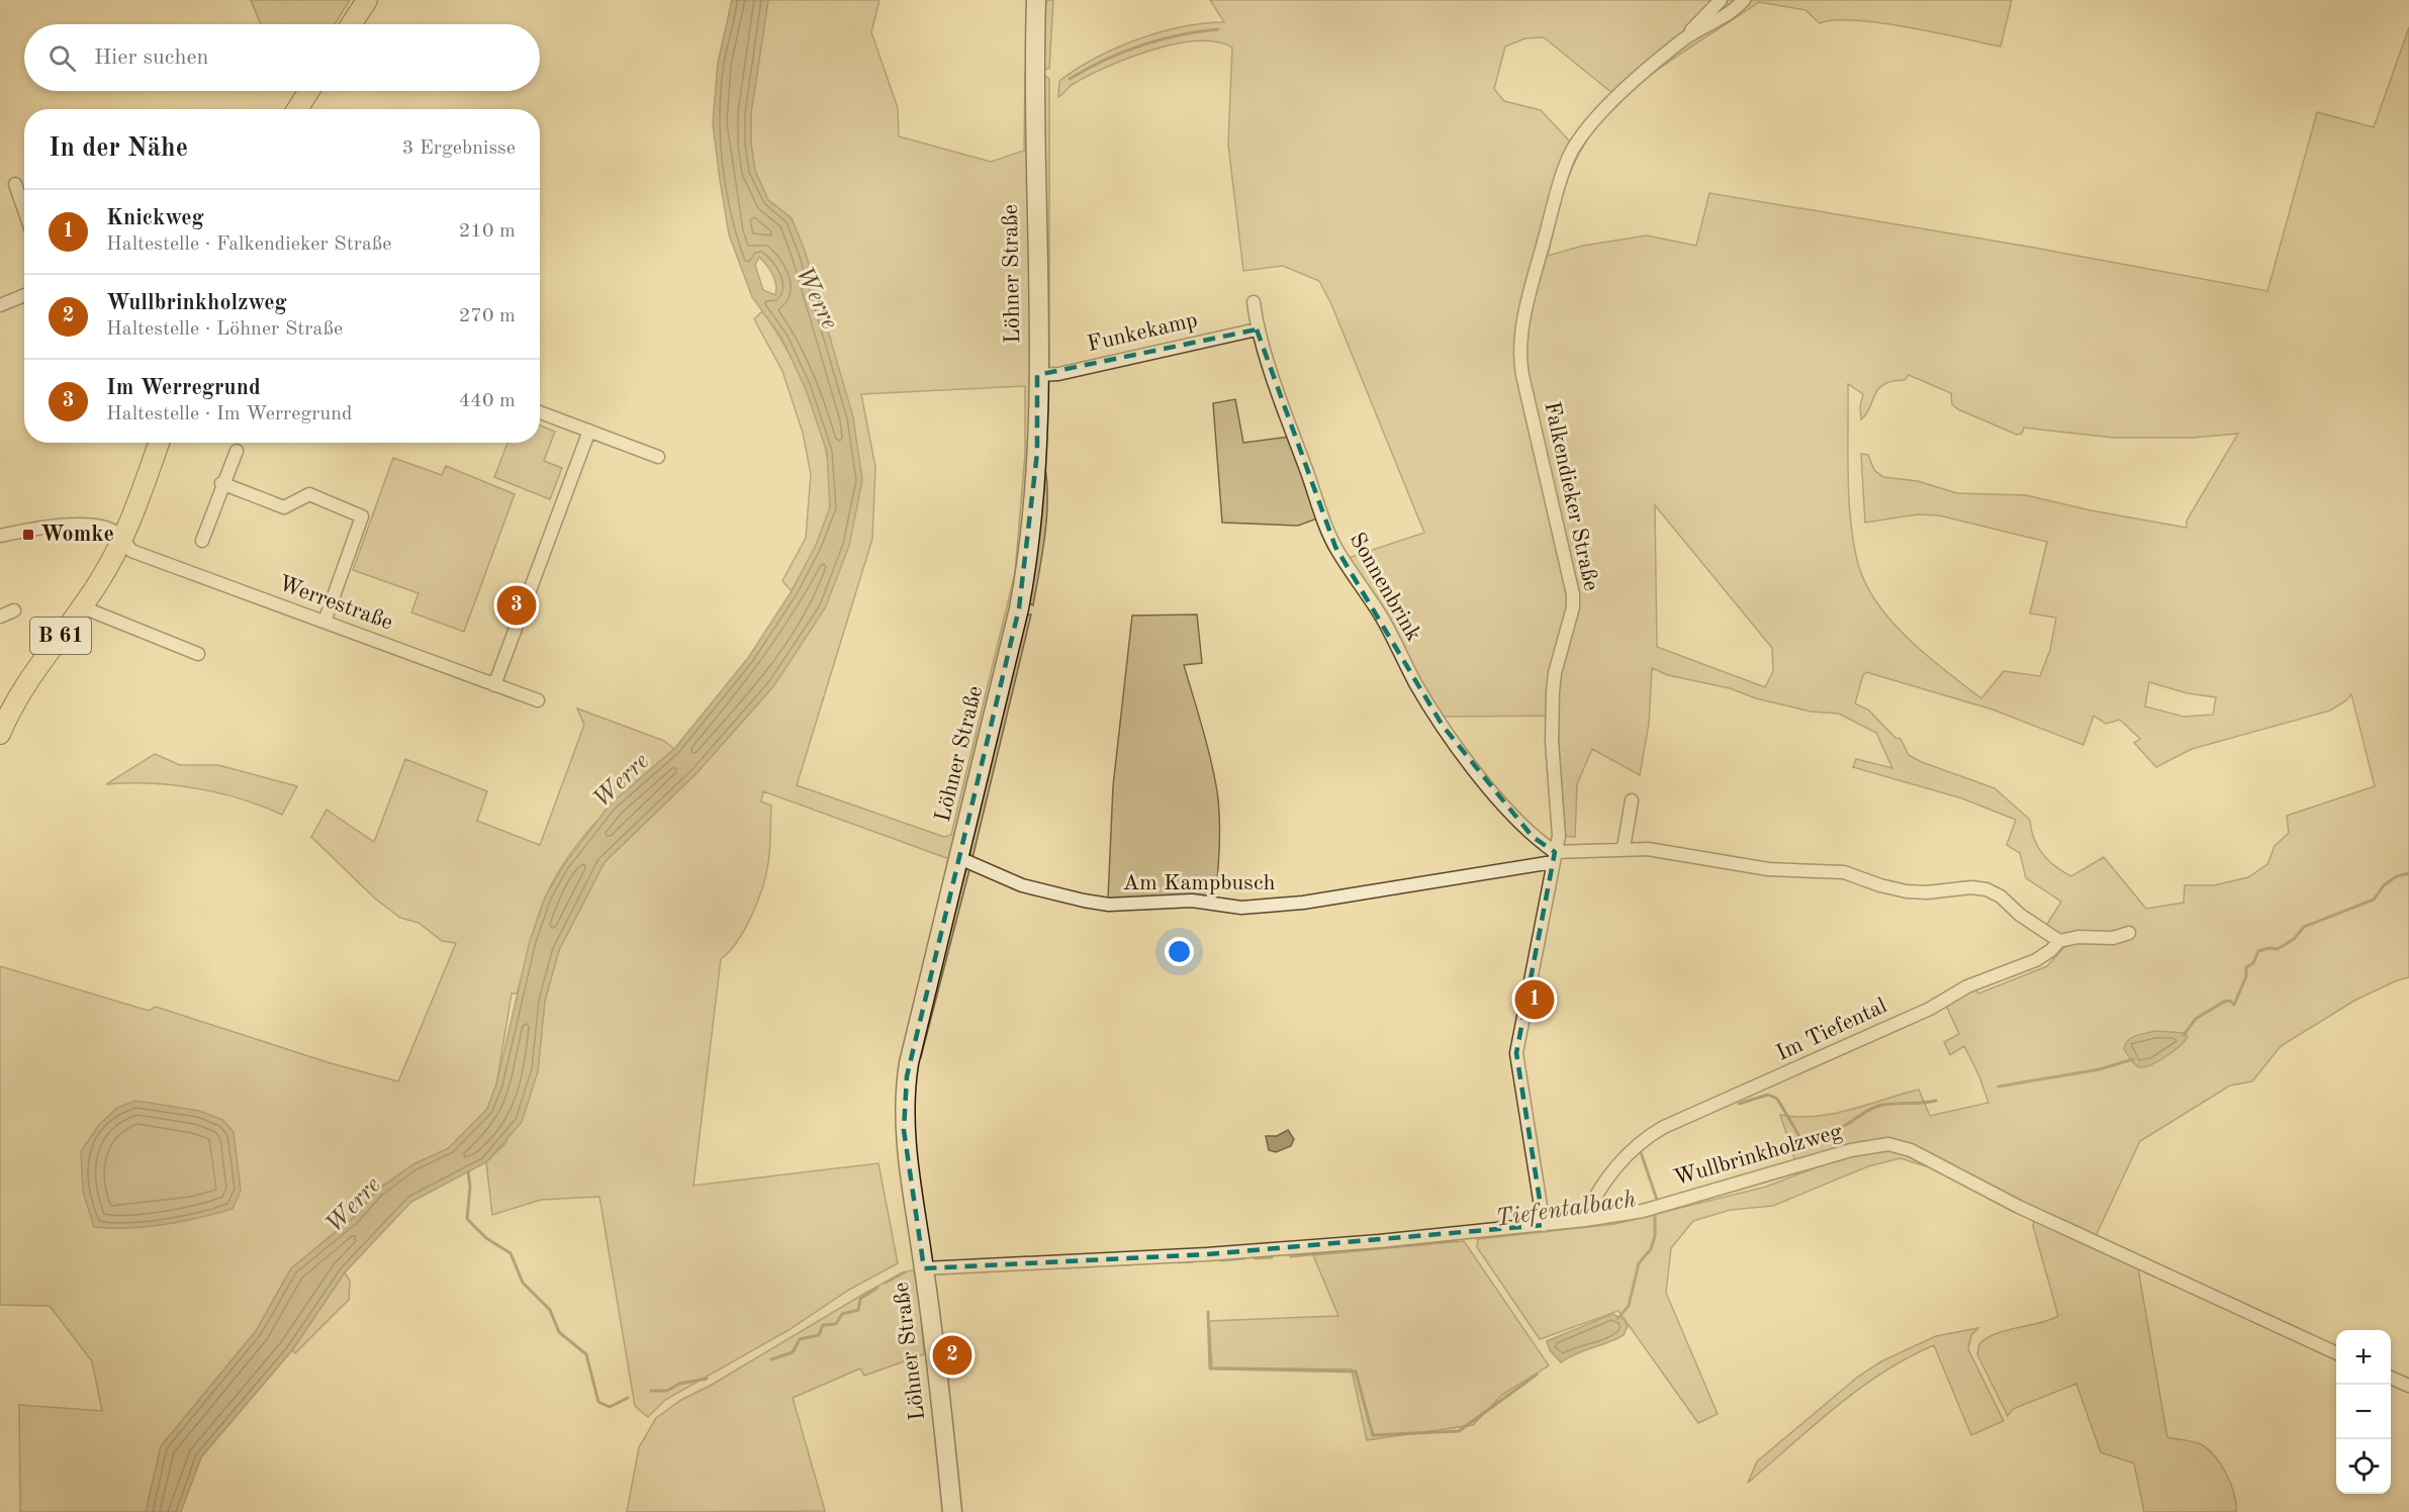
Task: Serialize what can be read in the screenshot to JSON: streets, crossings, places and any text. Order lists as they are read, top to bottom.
{
  "streets": {
    "main road": ["Löhner Straße", "B 61"],
    "street": [
      "Funkekamp",
      "Falkendieker Straße",
      "Sonnenbrink",
      "Werrestraße",
      "Am Kampbusch",
      "Im Tiefental",
      "Wullbrinkholzweg"
    ]
  },
  "crossings": [
    ["Löhner Straße", "Funkekamp"],
    ["Löhner Straße", "Am Kampbusch"],
    ["Löhner Straße", "Wullbrinkholzweg"],
    ["Funkekamp", "Sonnenbrink"],
    ["Falkendieker Straße", "Sonnenbrink"],
    ["Falkendieker Straße", "Am Kampbusch"],
    ["Falkendieker Straße", "Wullbrinkholzweg"],
    ["Sonnenbrink", "Am Kampbusch"],
    ["Werrestraße", "B 61"],
    ["Am Kampbusch", "Im Tiefental"],
    ["Im Tiefental", "Wullbrinkholzweg"]
  ],
  "water": ["Werre", "Tiefentalbach"],
  "places": {
    "transit": ["Womke"]
  },
  "page": {
    "search": "Hier suchen",
    "heading": ["In der Nähe", "3 Ergebnisse"],
    "list": [
      {
        "mark": "1",
        "name": "Knickweg",
        "note": "Haltestelle · Falkendieker Straße",
        "value": "210 m"
      },
      {
        "mark": "2",
        "name": "Wullbrinkholzweg",
        "note": "Haltestelle · Löhner Straße",
        "value": "270 m"
      },
      {
        "mark": "3",
        "name": "Im Werregrund",
        "note": "Haltestelle · Im Werregrund",
        "value": "440 m"
      }
    ],
    "pins": ["3", "1", "2"],
    "map_buttons": ["+", "−"]
  }
}
